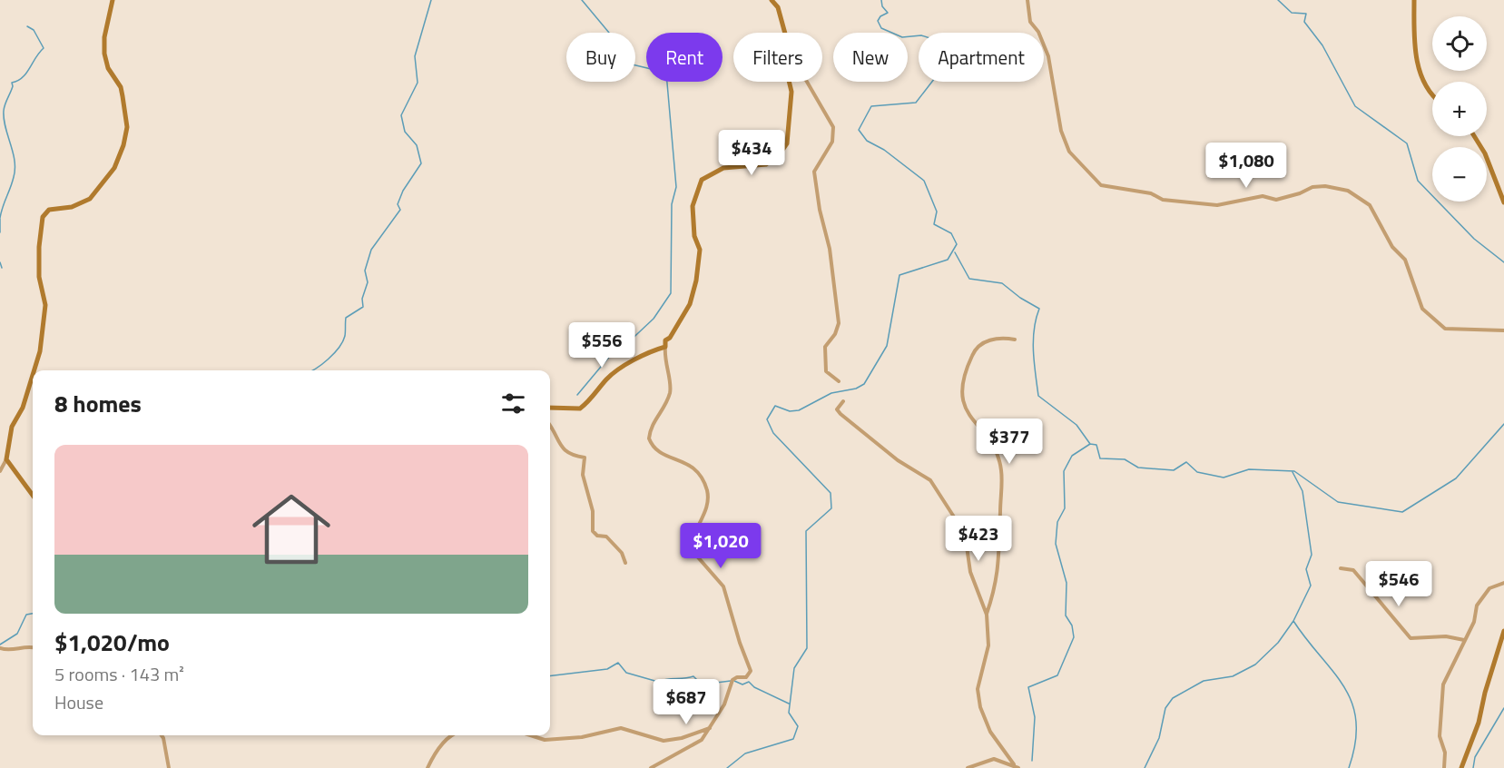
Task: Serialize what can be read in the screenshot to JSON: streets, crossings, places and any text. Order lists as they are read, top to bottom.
{
  "page": {
    "map_buttons": ["+", "−"],
    "chip": [
      "Buy",
      "Rent",
      "Filters",
      "New",
      "Apartment"
    ],
    "price": [
      "$434",
      "$1,080",
      "$556",
      "$377",
      "$423",
      "$1,020",
      "$546",
      "$687"
    ],
    "heading": "8 homes",
    "list": [
      {
        "name": "$1,020/mo",
        "note": "5 rooms · 143 m² · House"
      }
    ]
  }
}
